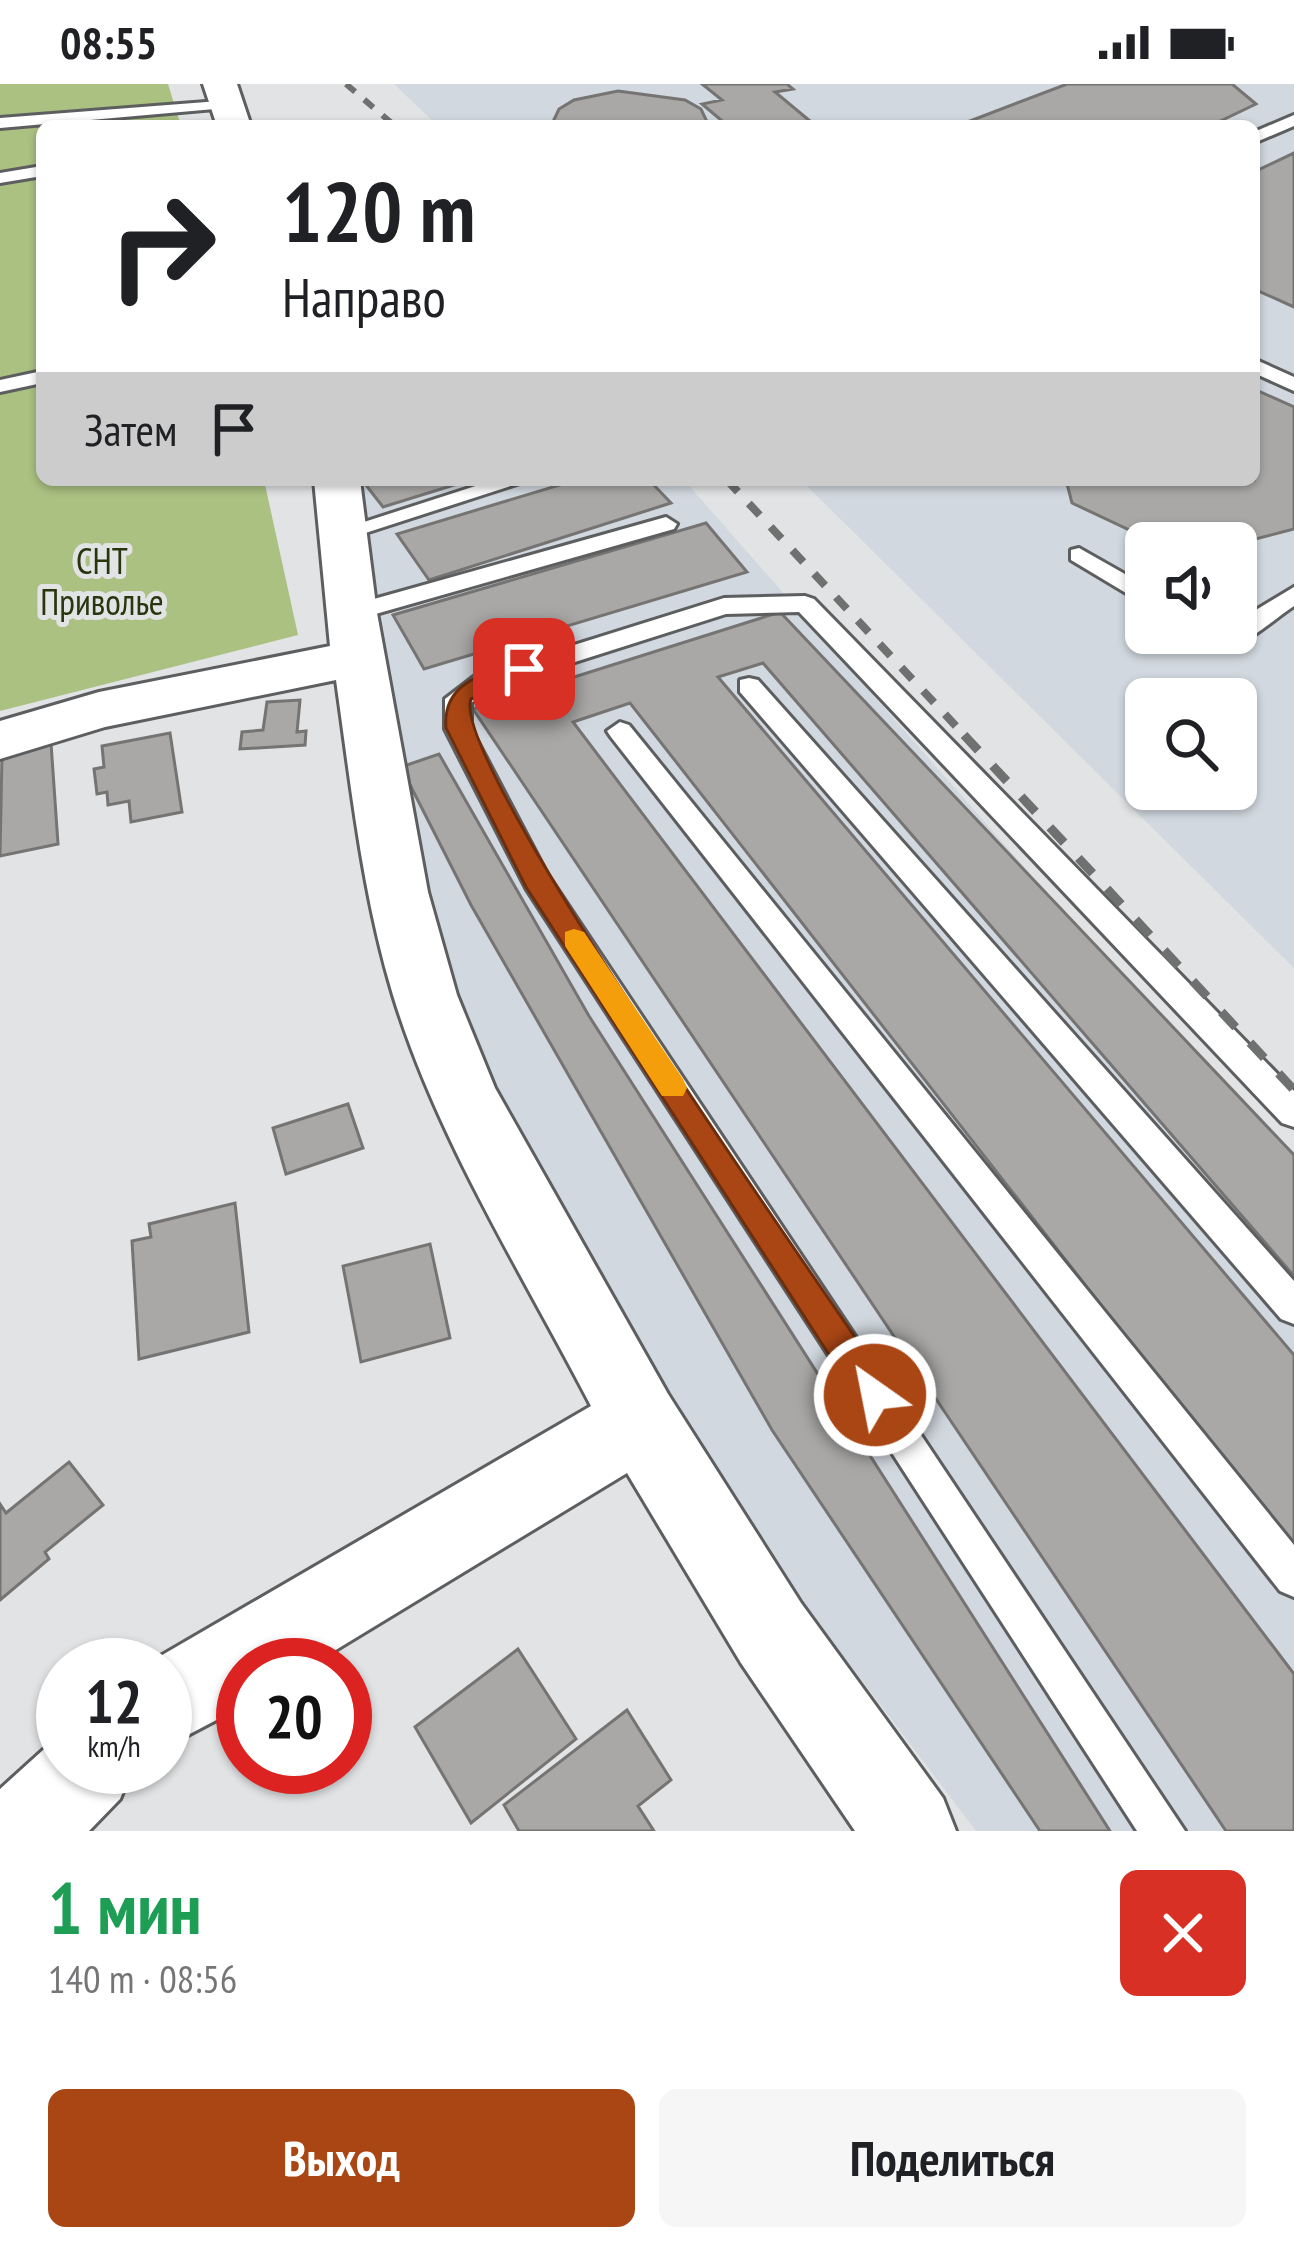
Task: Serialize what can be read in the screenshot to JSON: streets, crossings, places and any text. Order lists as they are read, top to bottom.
{
  "parks": ["СНТ Приволье"],
  "page": {
    "status": "08:55",
    "turn": ["120 m", "Направо"],
    "then": "Затем",
    "speed": "12 km/h",
    "limit": "20",
    "heading": ["1 мин", "140 m · 08:56"],
    "buttons": ["Выход", "Поделиться"]
  }
}
